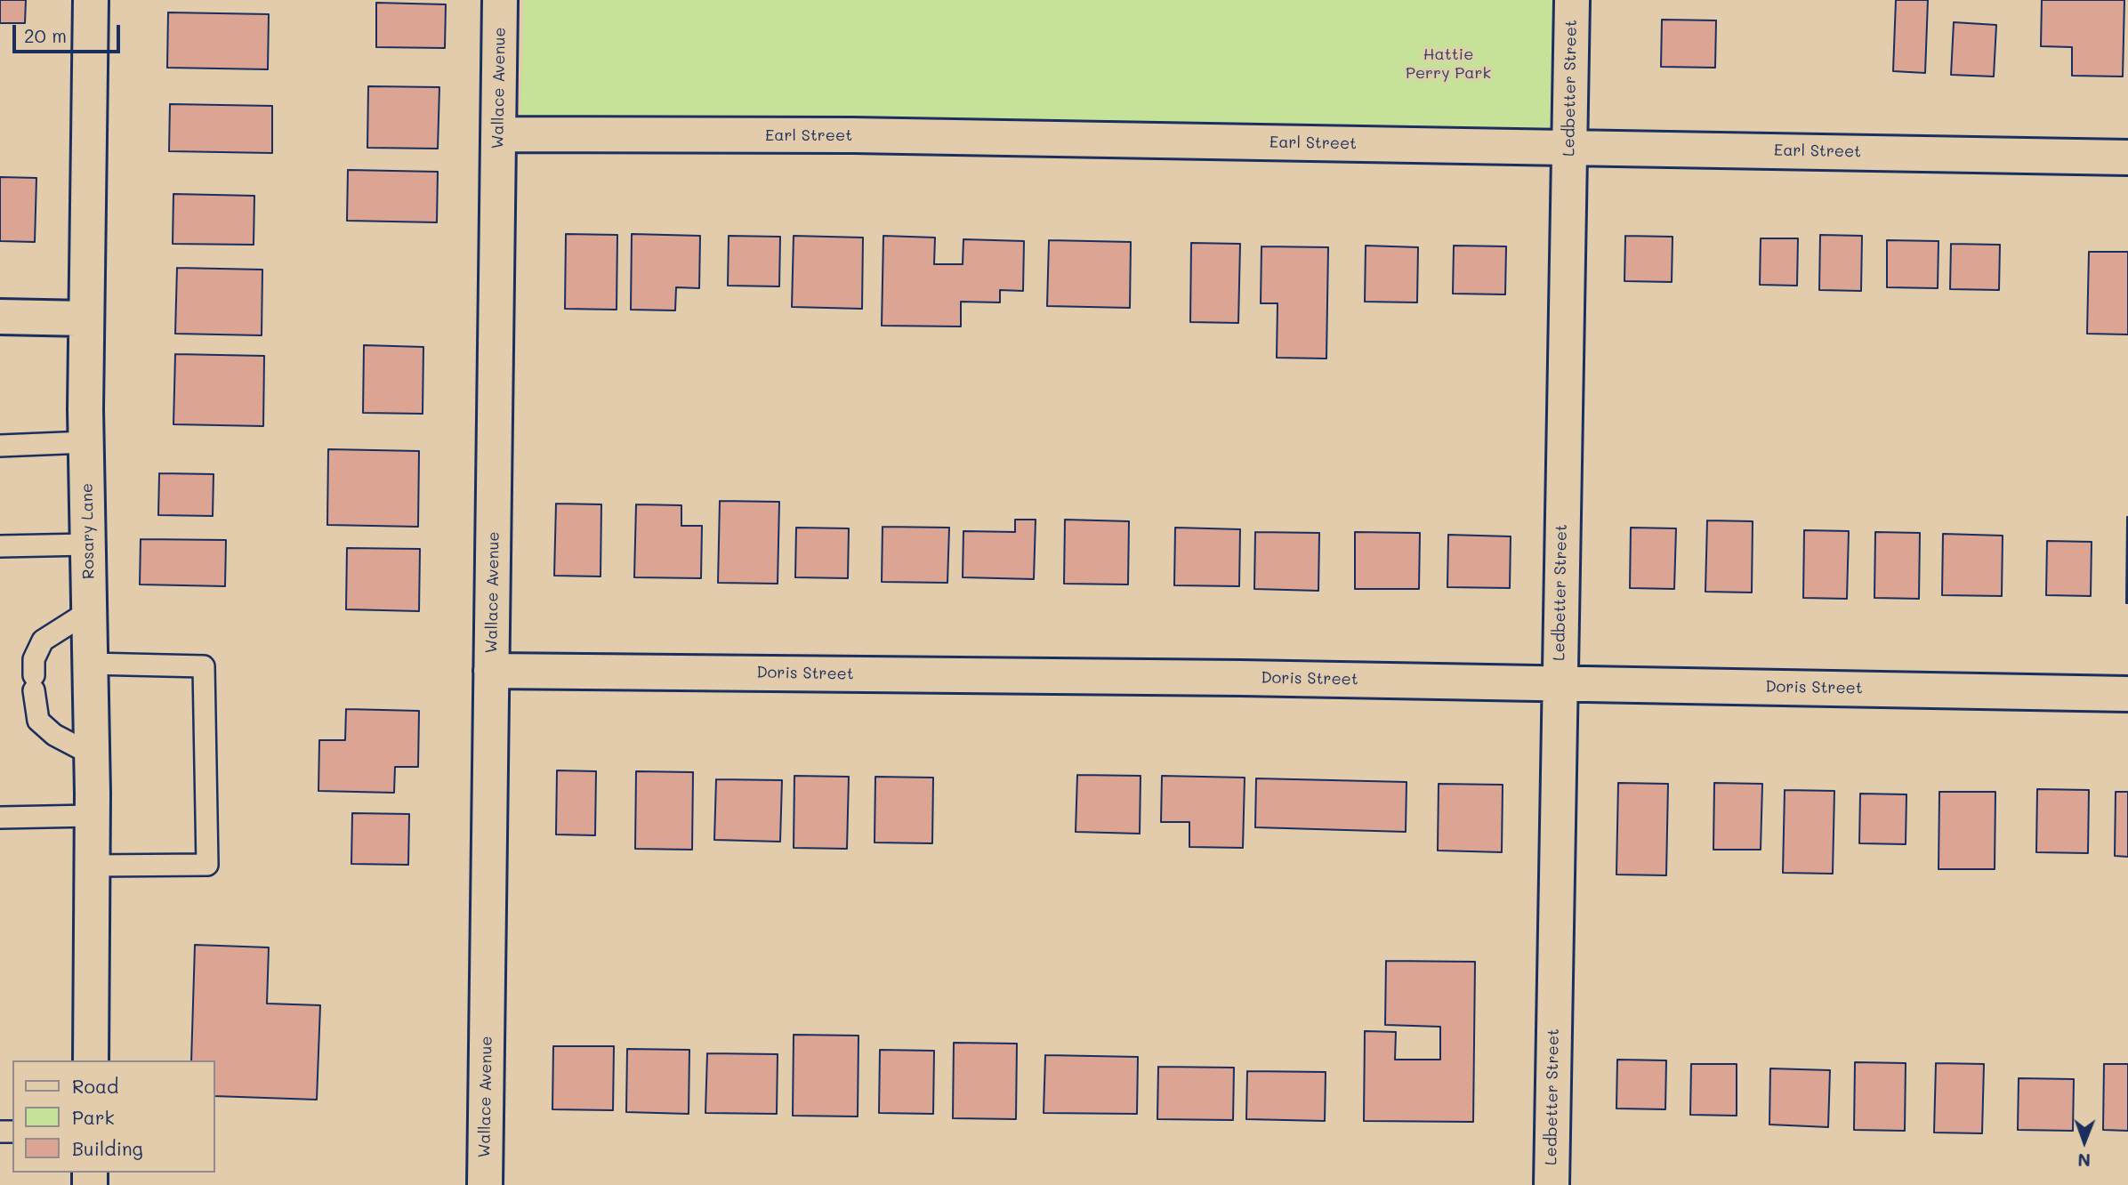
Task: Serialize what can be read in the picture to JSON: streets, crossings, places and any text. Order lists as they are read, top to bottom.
{
  "streets": {
    "street": [
      "Wallace Avenue",
      "Ledbetter Street",
      "Earl Street",
      "Rosary Lane",
      "Doris Street"
    ]
  },
  "crossings": [
    ["Wallace Avenue", "Earl Street"],
    ["Wallace Avenue", "Doris Street"],
    ["Ledbetter Street", "Earl Street"],
    ["Ledbetter Street", "Doris Street"]
  ],
  "parks": ["Hattie Perry Park"],
  "legend": ["Road", "Park", "Building"],
  "scale_bar": "20 m",
  "north": "bottom"
}
